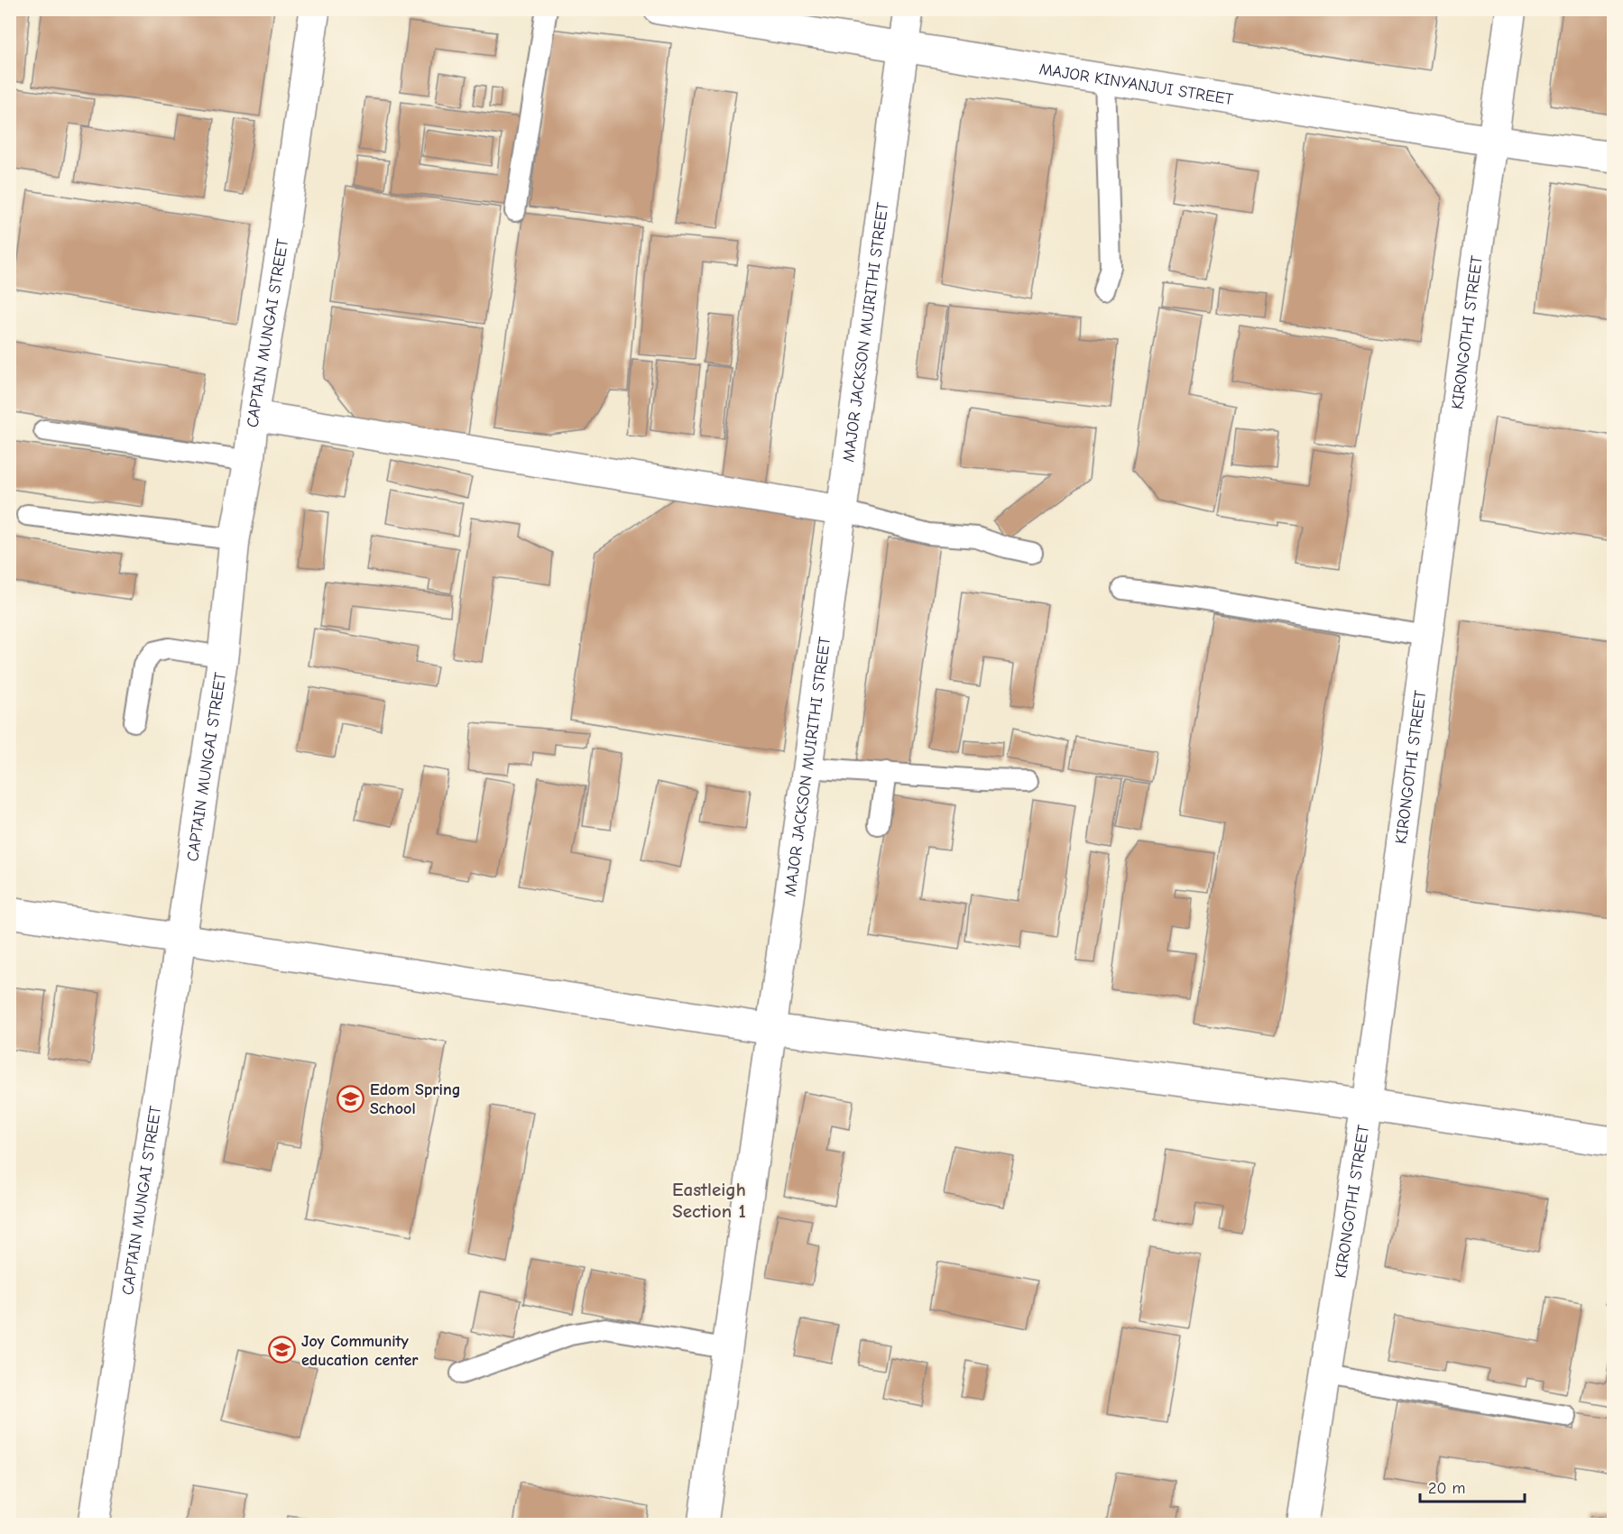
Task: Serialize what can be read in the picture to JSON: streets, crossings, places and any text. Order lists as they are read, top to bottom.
{
  "streets": {
    "street": [
      "MAJOR KINYANJUI STREET",
      "MAJOR JACKSON MUIRITHI STREET",
      "KIRONGOTHI STREET",
      "CAPTAIN MUNGAI STREET"
    ]
  },
  "crossings": [
    ["MAJOR KINYANJUI STREET", "MAJOR JACKSON MUIRITHI STREET"],
    ["MAJOR KINYANJUI STREET", "KIRONGOTHI STREET"]
  ],
  "districts": ["Eastleigh Section 1"],
  "places": {
    "school or university": ["Edom Spring School", "Joy Community education center"]
  },
  "scale_bar": "20 m"
}
